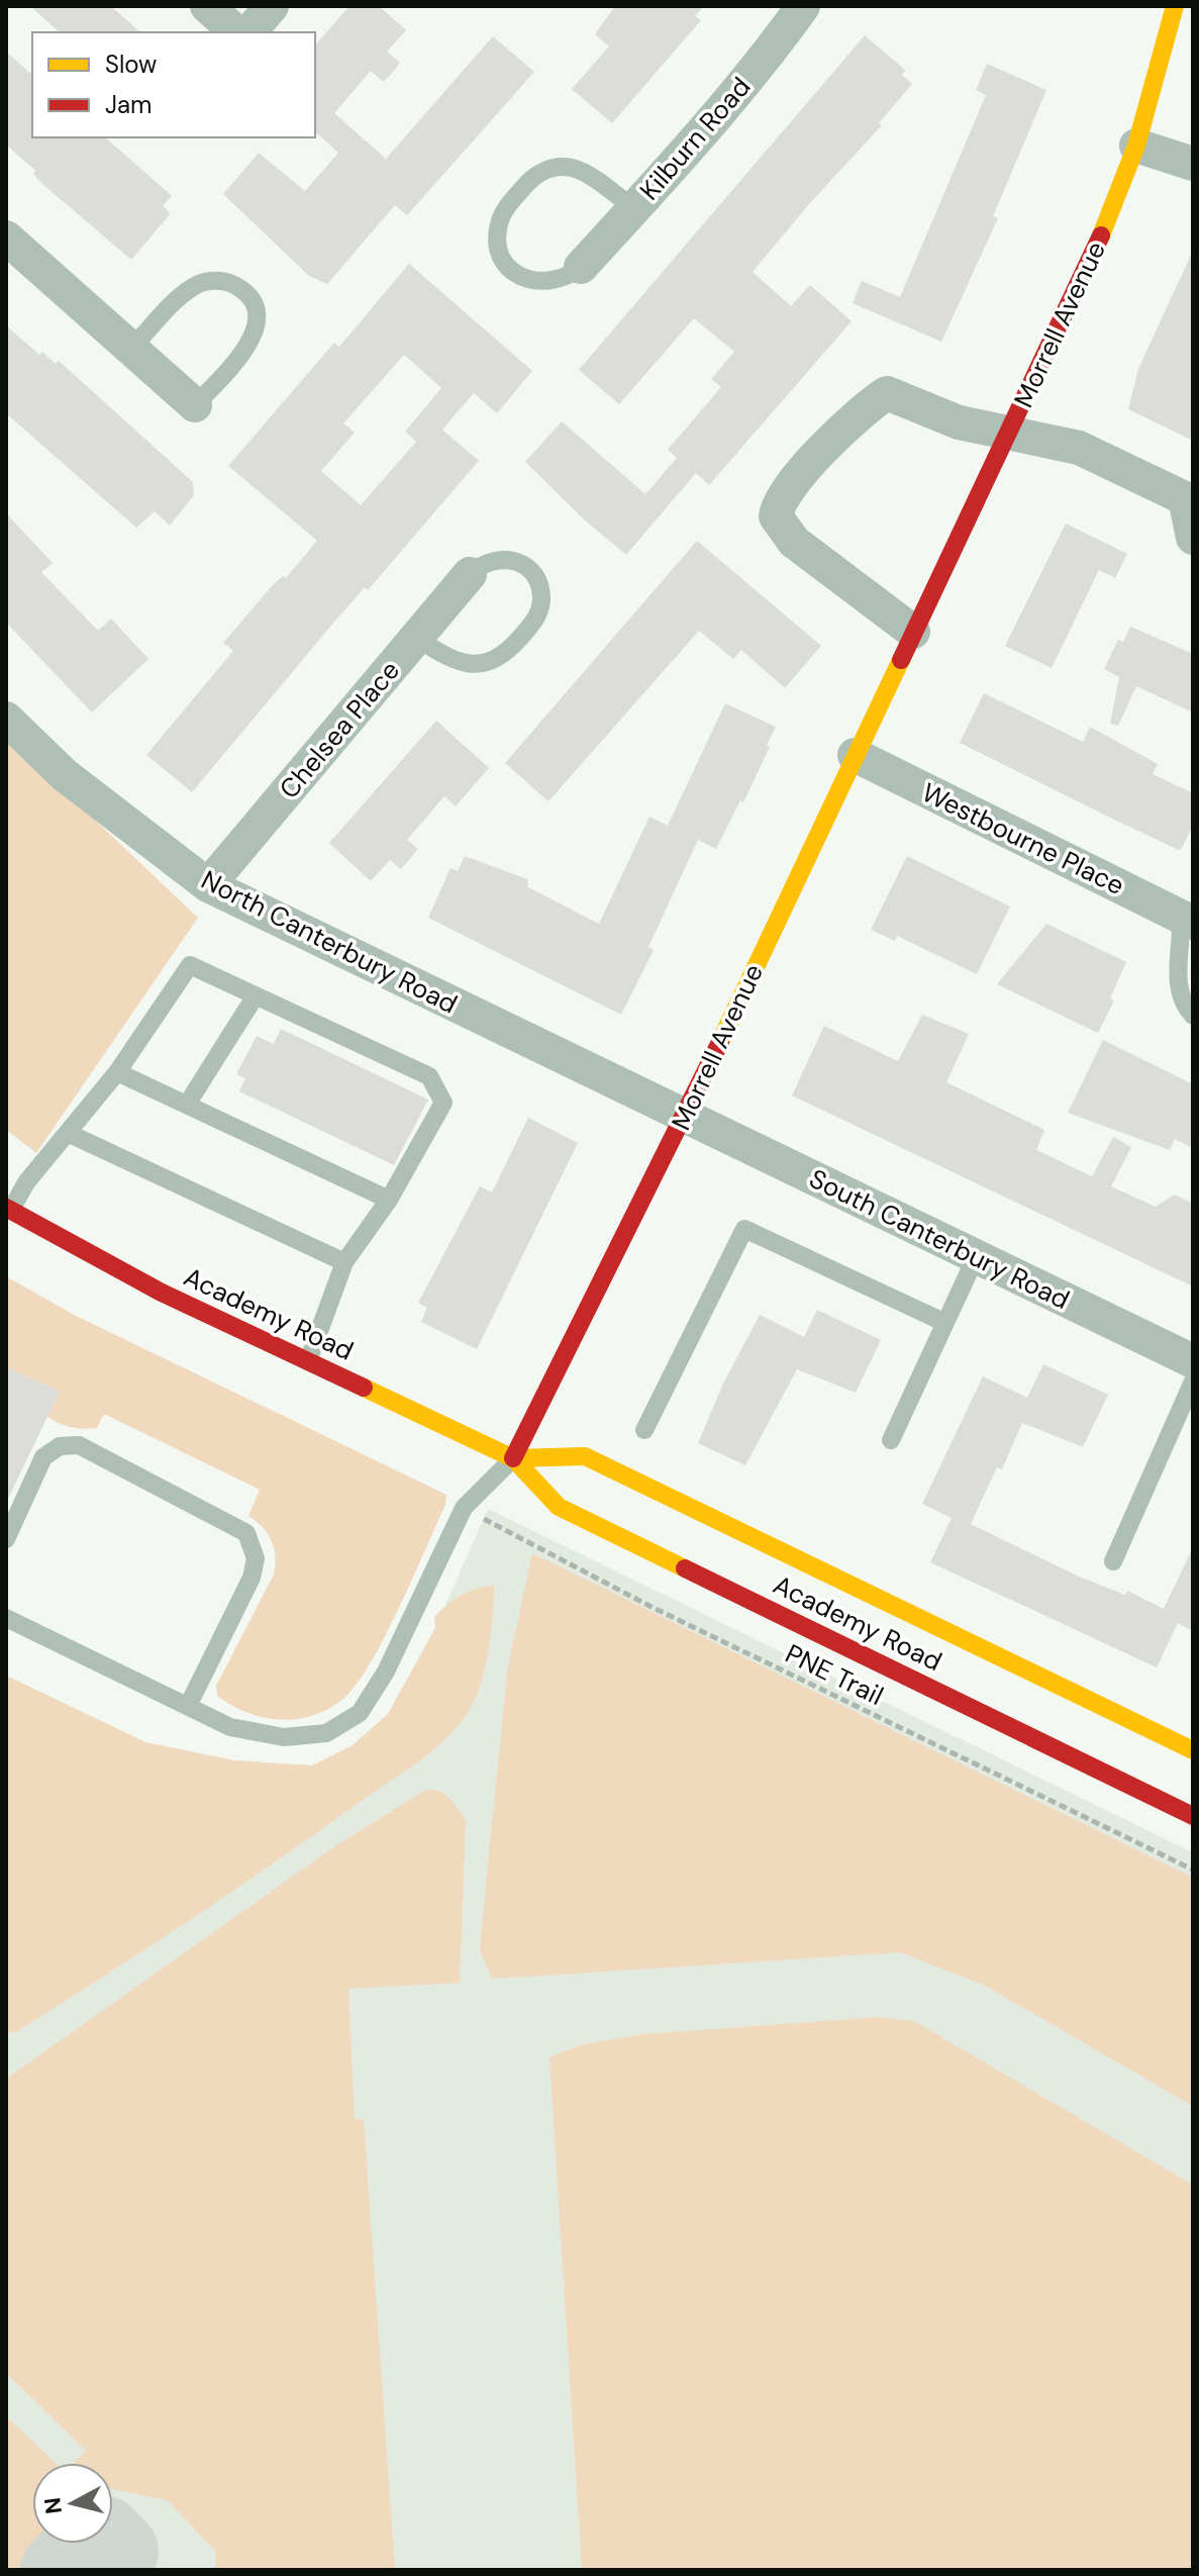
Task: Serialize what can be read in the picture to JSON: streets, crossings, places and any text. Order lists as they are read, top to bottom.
{
  "streets": {
    "main road": ["Morrell Avenue", "Academy Road"],
    "street": [
      "Kilburn Road",
      "Chelsea Place",
      "Westbourne Place",
      "North Canterbury Road",
      "South Canterbury Road"
    ],
    "path": ["PNE Trail"]
  },
  "crossings": [
    ["Morrell Avenue", "Westbourne Place"],
    ["Morrell Avenue", "North Canterbury Road"],
    ["Morrell Avenue", "South Canterbury Road"],
    ["Morrell Avenue", "Academy Road"],
    ["Chelsea Place", "North Canterbury Road"],
    ["North Canterbury Road", "South Canterbury Road"]
  ],
  "legend": ["Slow", "Jam"],
  "north": "left"
}
